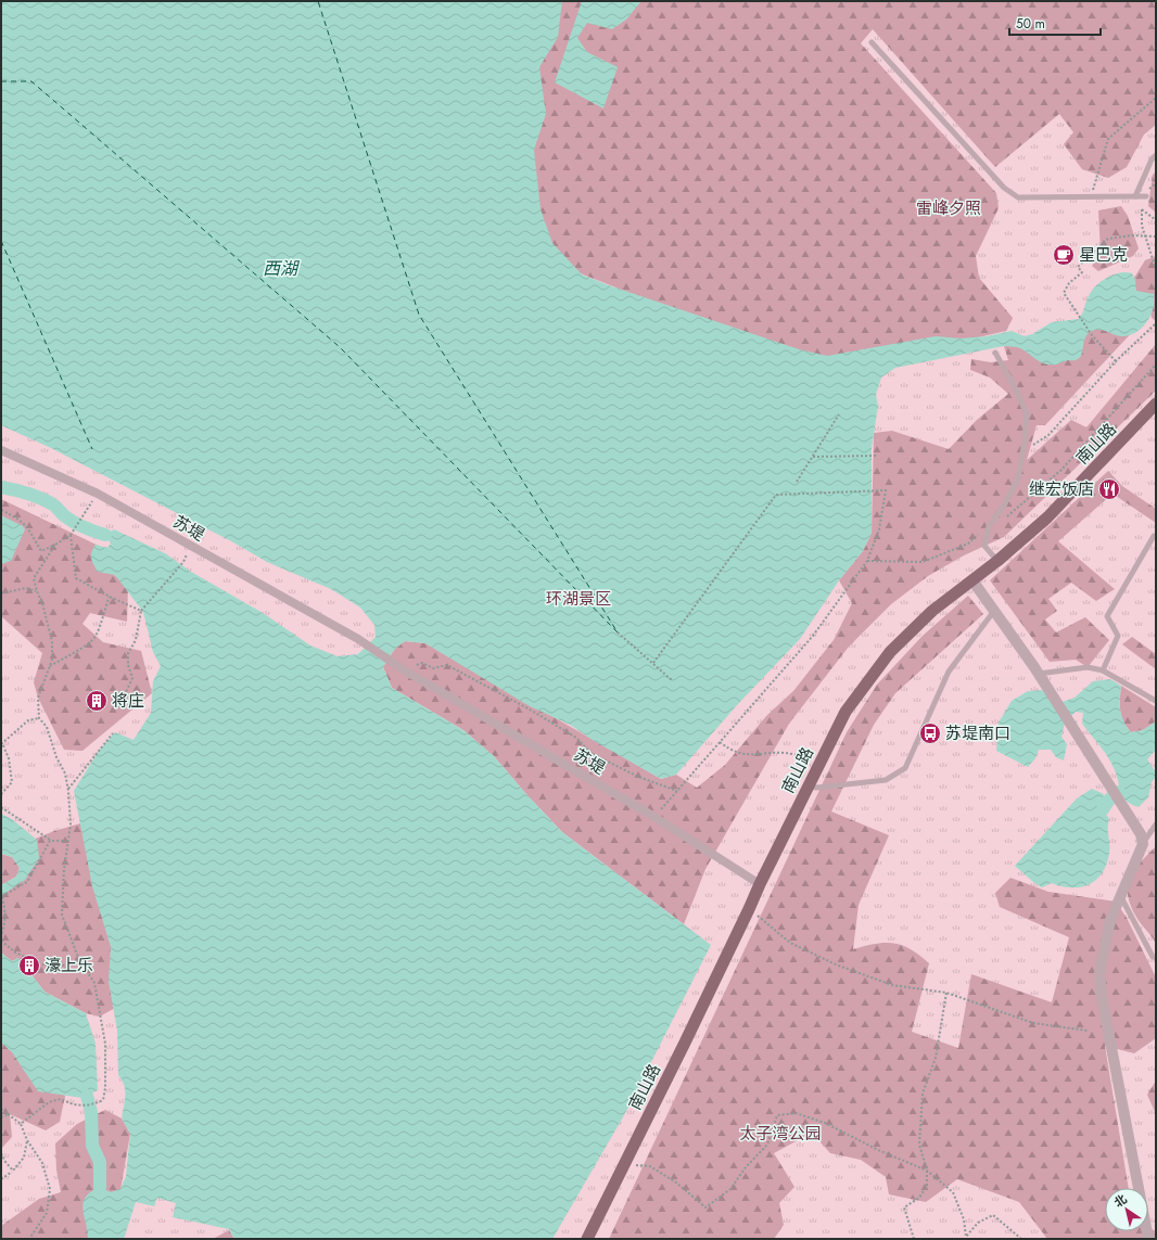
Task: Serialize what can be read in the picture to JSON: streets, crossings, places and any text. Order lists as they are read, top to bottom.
{
  "streets": {
    "main road": ["南山路"],
    "street": ["苏堤"]
  },
  "crossings": [
    ["南山路", "苏堤"]
  ],
  "water": ["西湖"],
  "parks": ["雷峰夕照", "环湖景区", "太子湾公园"],
  "places": {
    "cafe": ["星巴克"],
    "restaurant": ["继宏饭店"],
    "building": ["将庄", "濠上乐"],
    "bus stop": ["苏堤南口"]
  },
  "scale_bar": "50 m",
  "north": "top left"
}
